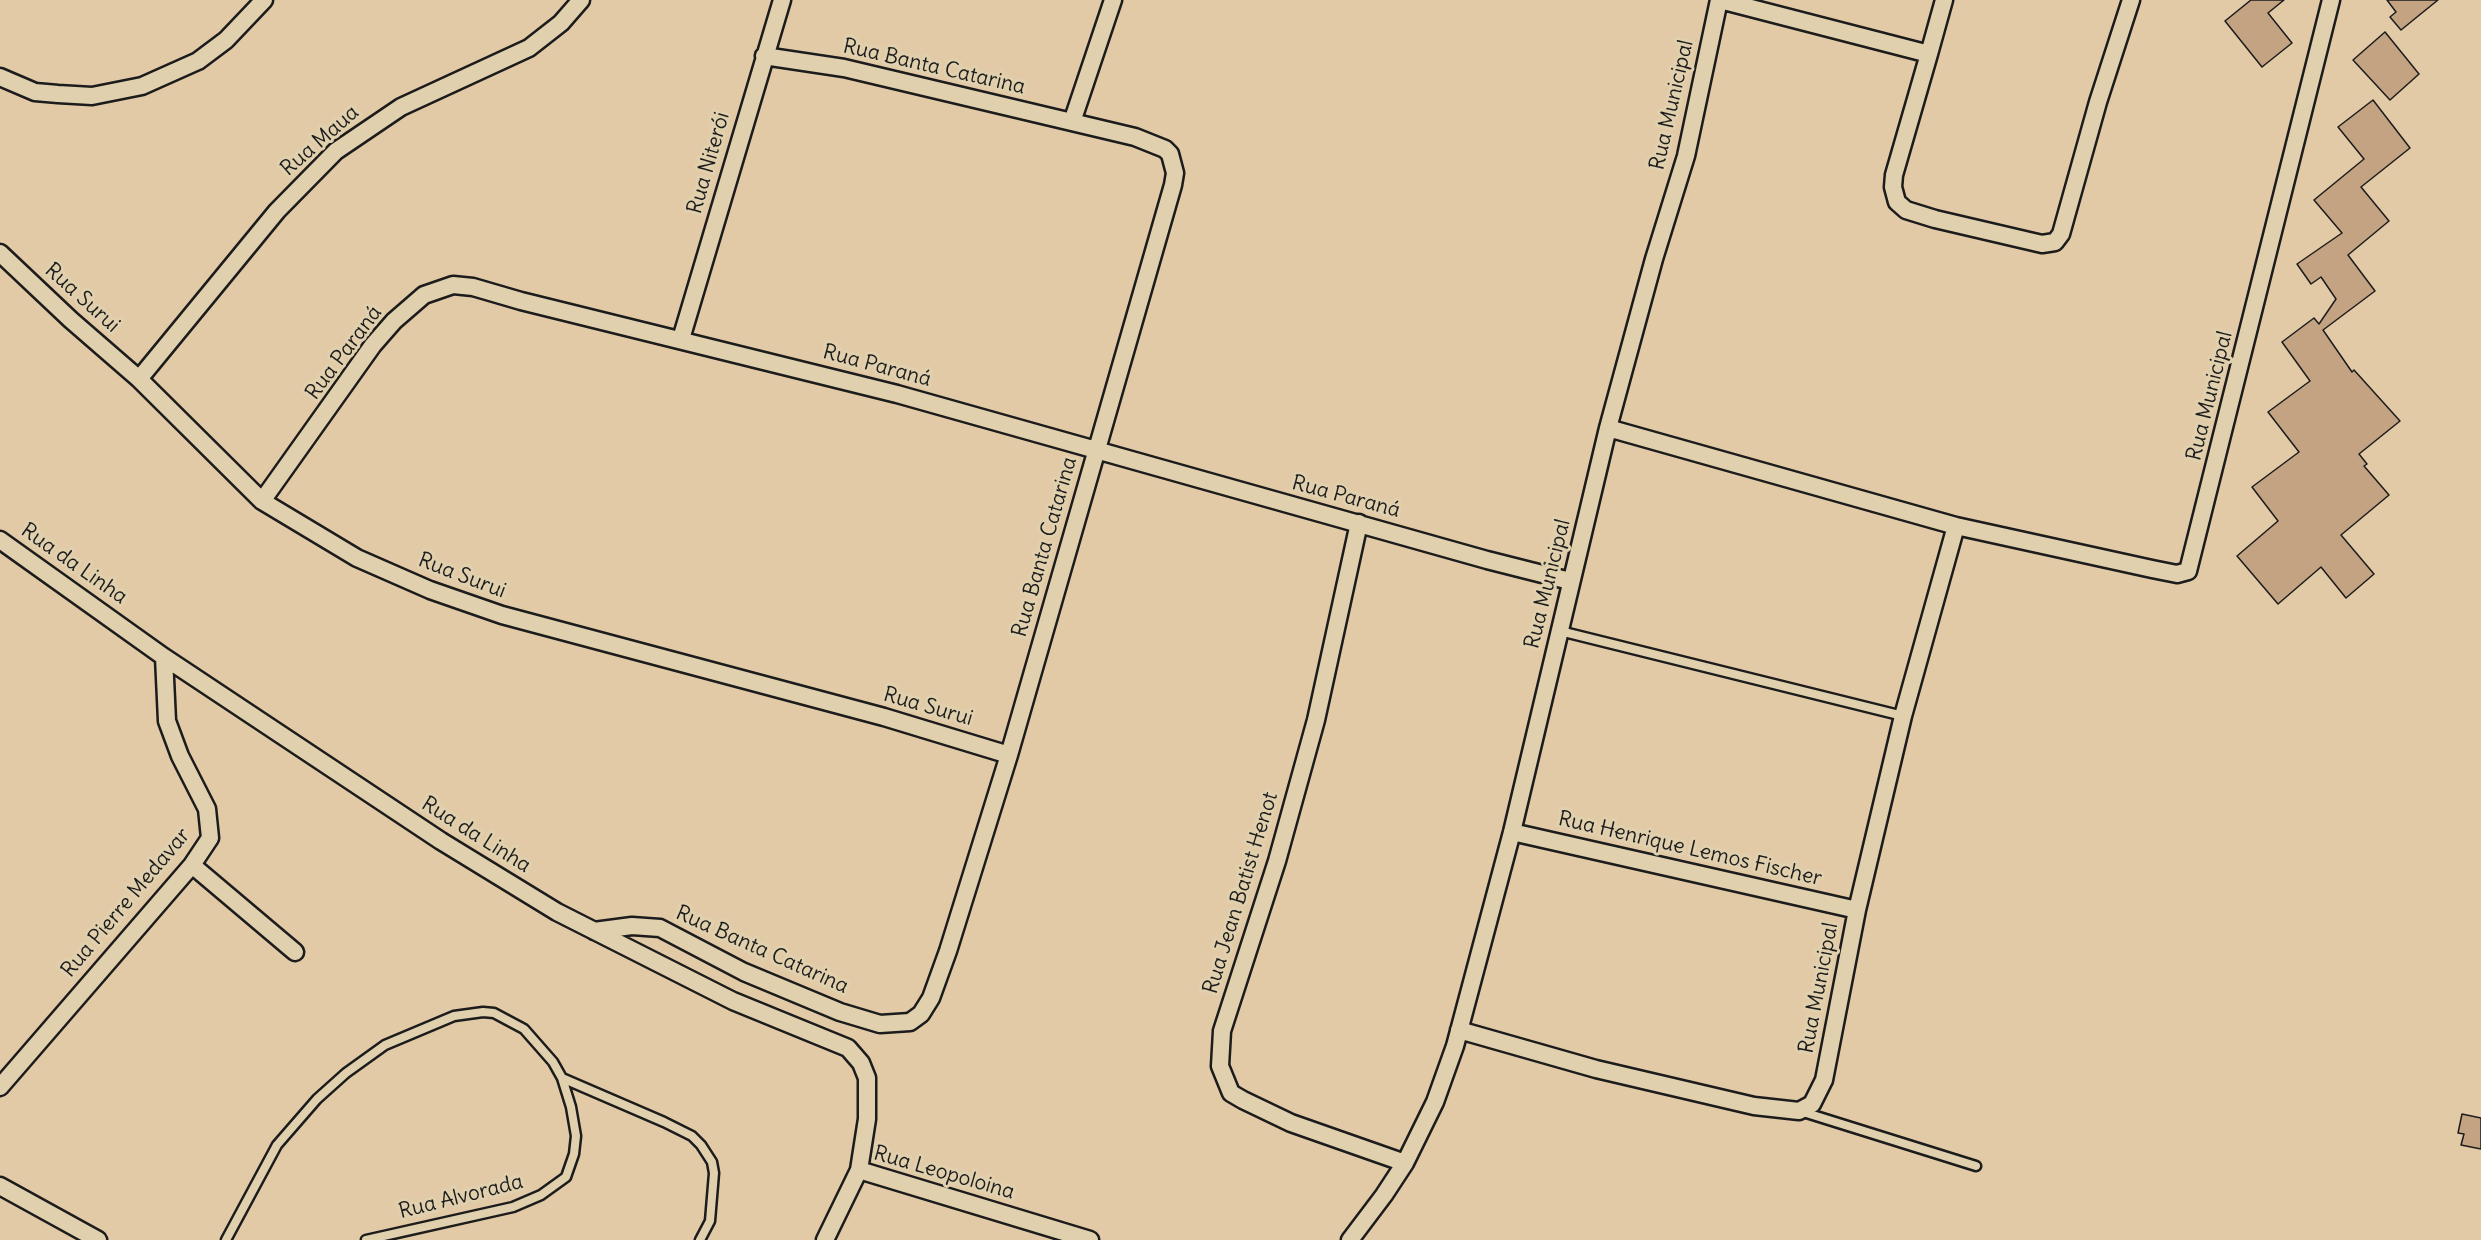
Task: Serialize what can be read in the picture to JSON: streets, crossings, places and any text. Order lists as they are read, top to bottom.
{
  "streets": {
    "street": [
      "Rua Banta Catarina",
      "Rua Municipal",
      "Rua Maua",
      "Rua Niterói",
      "Rua Surui",
      "Rua Paraná",
      "Rua da Linha",
      "Rua Henrique Lemos Fischer",
      "Rua Jean Batist Henot",
      "Rua Pierre Medavar",
      "Rua Leopoloina"
    ],
    "lane": ["Rua Alvorada"]
  },
  "crossings": [
    ["Rua Banta Catarina", "Rua Niterói"],
    ["Rua Banta Catarina", "Rua Surui"],
    ["Rua Banta Catarina", "Rua Paraná"],
    ["Rua Banta Catarina", "Rua da Linha"],
    ["Rua Municipal", "Rua Paraná"],
    ["Rua Municipal", "Rua Henrique Lemos Fischer"],
    ["Rua Municipal", "Rua Jean Batist Henot"],
    ["Rua Maua", "Rua Surui"],
    ["Rua Niterói", "Rua Paraná"],
    ["Rua Surui", "Rua Paraná"],
    ["Rua Paraná", "Rua Jean Batist Henot"],
    ["Rua da Linha", "Rua Pierre Medavar"],
    ["Rua da Linha", "Rua Leopoloina"]
  ]
}
